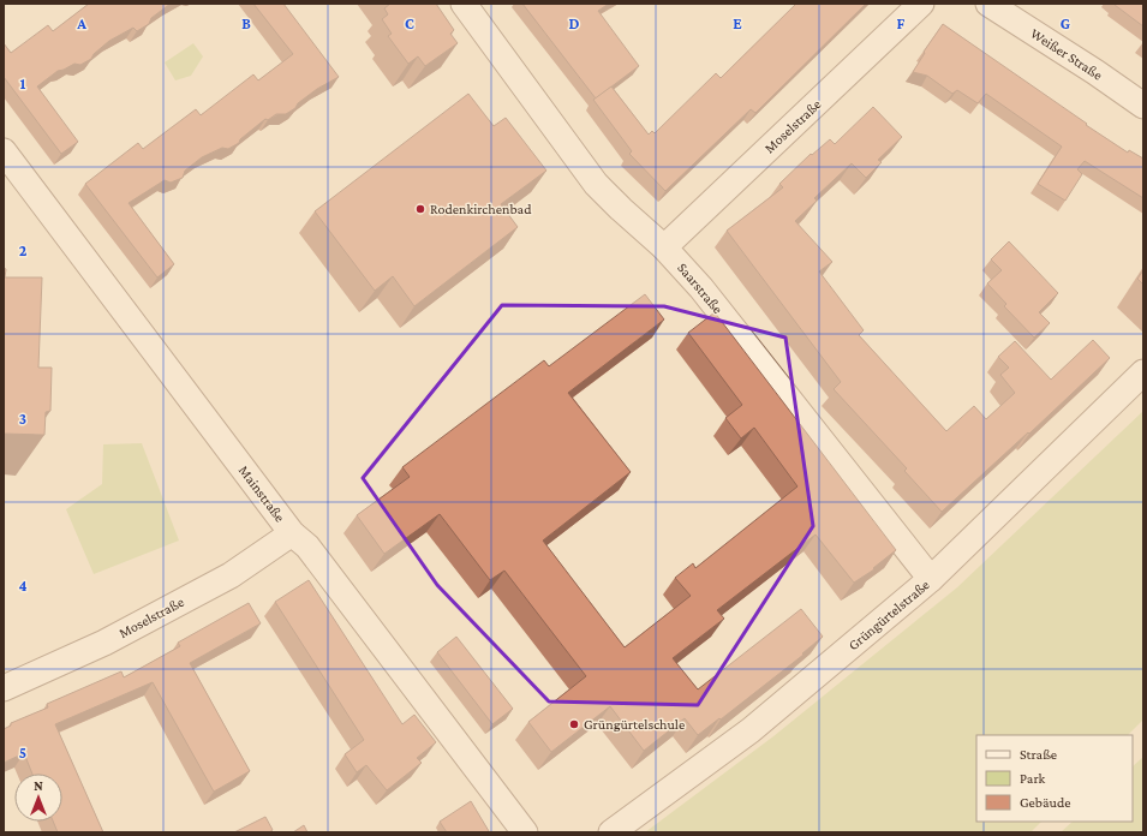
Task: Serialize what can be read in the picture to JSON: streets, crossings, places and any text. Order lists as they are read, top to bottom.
{
  "streets": {
    "street": [
      "Weißer Straße",
      "Moselstraße",
      "Saarstraße",
      "Mainstraße",
      "Grüngürtelstraße"
    ]
  },
  "crossings": [
    ["Moselstraße", "Saarstraße"],
    ["Moselstraße", "Mainstraße"],
    ["Saarstraße", "Grüngürtelstraße"]
  ],
  "places": ["Rodenkirchenbad", "Grüngürtelschule"],
  "legend": ["Straße", "Park", "Gebäude"],
  "north": "top",
  "grid": {
    "columns": [
      "A",
      "B",
      "C",
      "D",
      "E",
      "F",
      "G"
    ],
    "rows": [
      "1",
      "2",
      "3",
      "4",
      "5"
    ]
  }
}
